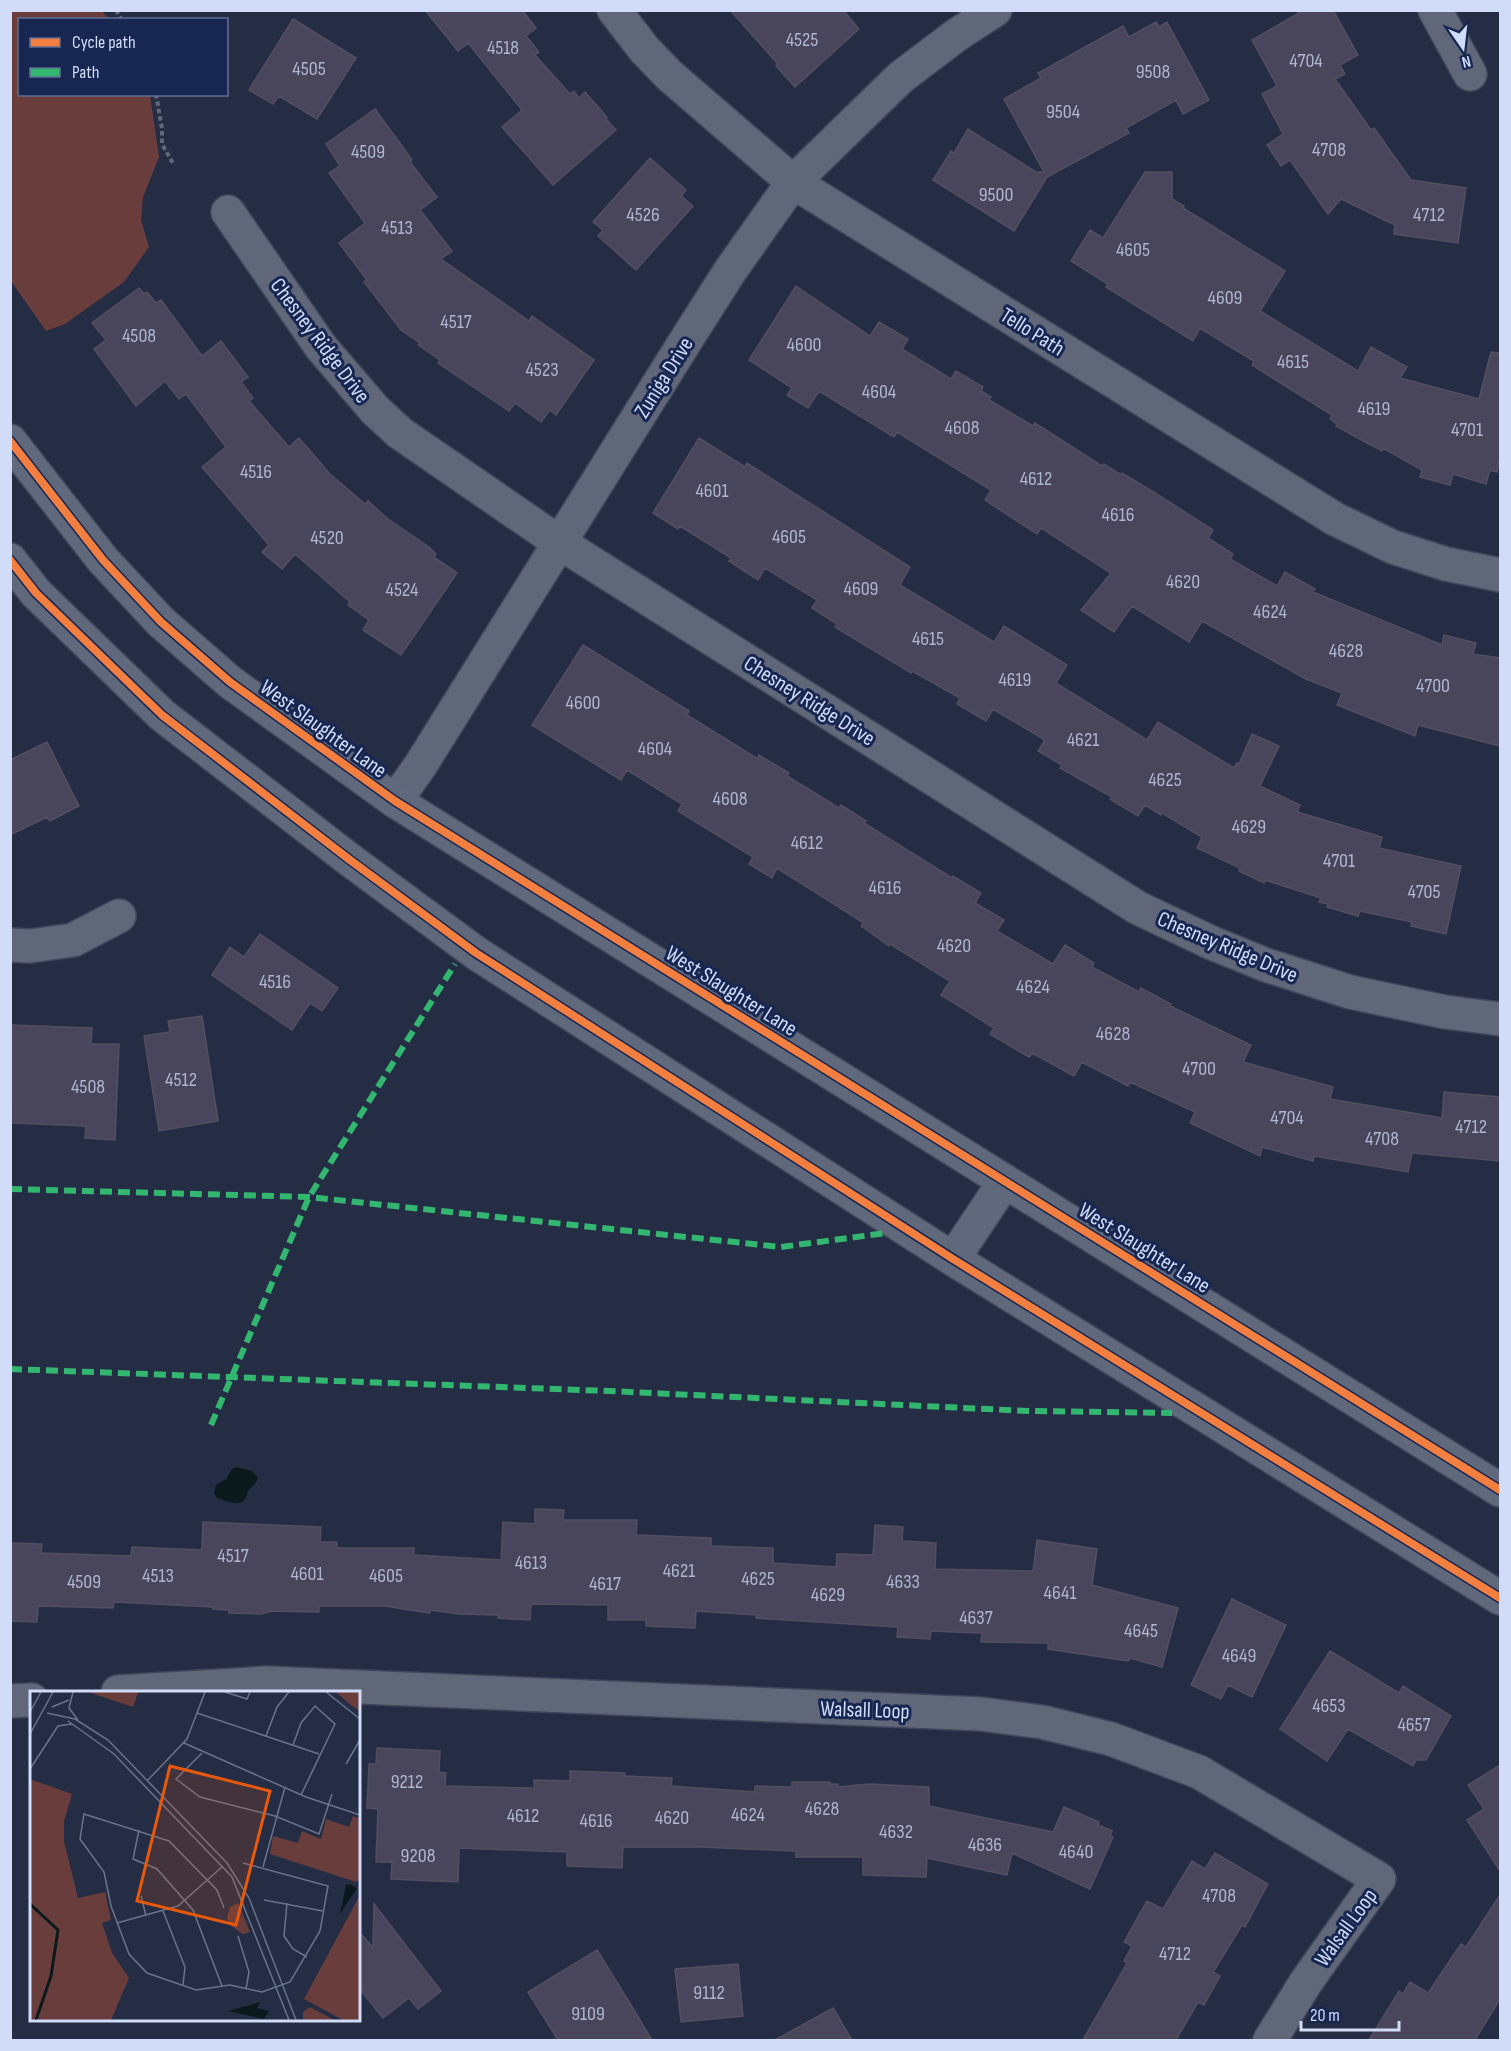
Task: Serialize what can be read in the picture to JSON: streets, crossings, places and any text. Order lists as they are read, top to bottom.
{
  "streets": {
    "main road": ["West Slaughter Lane"],
    "street": [
      "Tello Path",
      "Chesney Ridge Drive",
      "Zuniga Drive",
      "Walsall Loop"
    ]
  },
  "crossings": [
    ["Tello Path", "Zuniga Drive"],
    ["Chesney Ridge Drive", "Zuniga Drive"],
    ["Zuniga Drive", "West Slaughter Lane"]
  ],
  "house_numbers": [
    "4525",
    "4518",
    "4704",
    "4505",
    "9508",
    "9504",
    "4708",
    "4509",
    "9500",
    "4526",
    "4712",
    "4513",
    "4605",
    "4609",
    "4517",
    "4508",
    "4600",
    "4615",
    "4523",
    "4604",
    "4619",
    "4608",
    "4701",
    "4516",
    "4612",
    "4601",
    "4616",
    "4605",
    "4520",
    "4620",
    "4609",
    "4524",
    "4624",
    "4615",
    "4628",
    "4619",
    "4700",
    "4600",
    "4621",
    "4604",
    "4625",
    "4608",
    "4629",
    "4612",
    "4701",
    "4616",
    "4705",
    "4620",
    "4516",
    "4624",
    "4628",
    "4700",
    "4512",
    "4508",
    "4704",
    "4712",
    "4708",
    "4517",
    "4613",
    "4621",
    "4601",
    "4513",
    "4605",
    "4625",
    "4509",
    "4633",
    "4617",
    "4641",
    "4629",
    "4637",
    "4645",
    "4649",
    "4653",
    "4657",
    "9212",
    "4628",
    "4624",
    "4612",
    "4620",
    "4616",
    "4632",
    "4636",
    "4640",
    "9208",
    "4708",
    "4712",
    "9112",
    "9109"
  ],
  "legend": ["Cycle path", "Path"],
  "scale_bar": "20 m",
  "north": "bottom"
}
